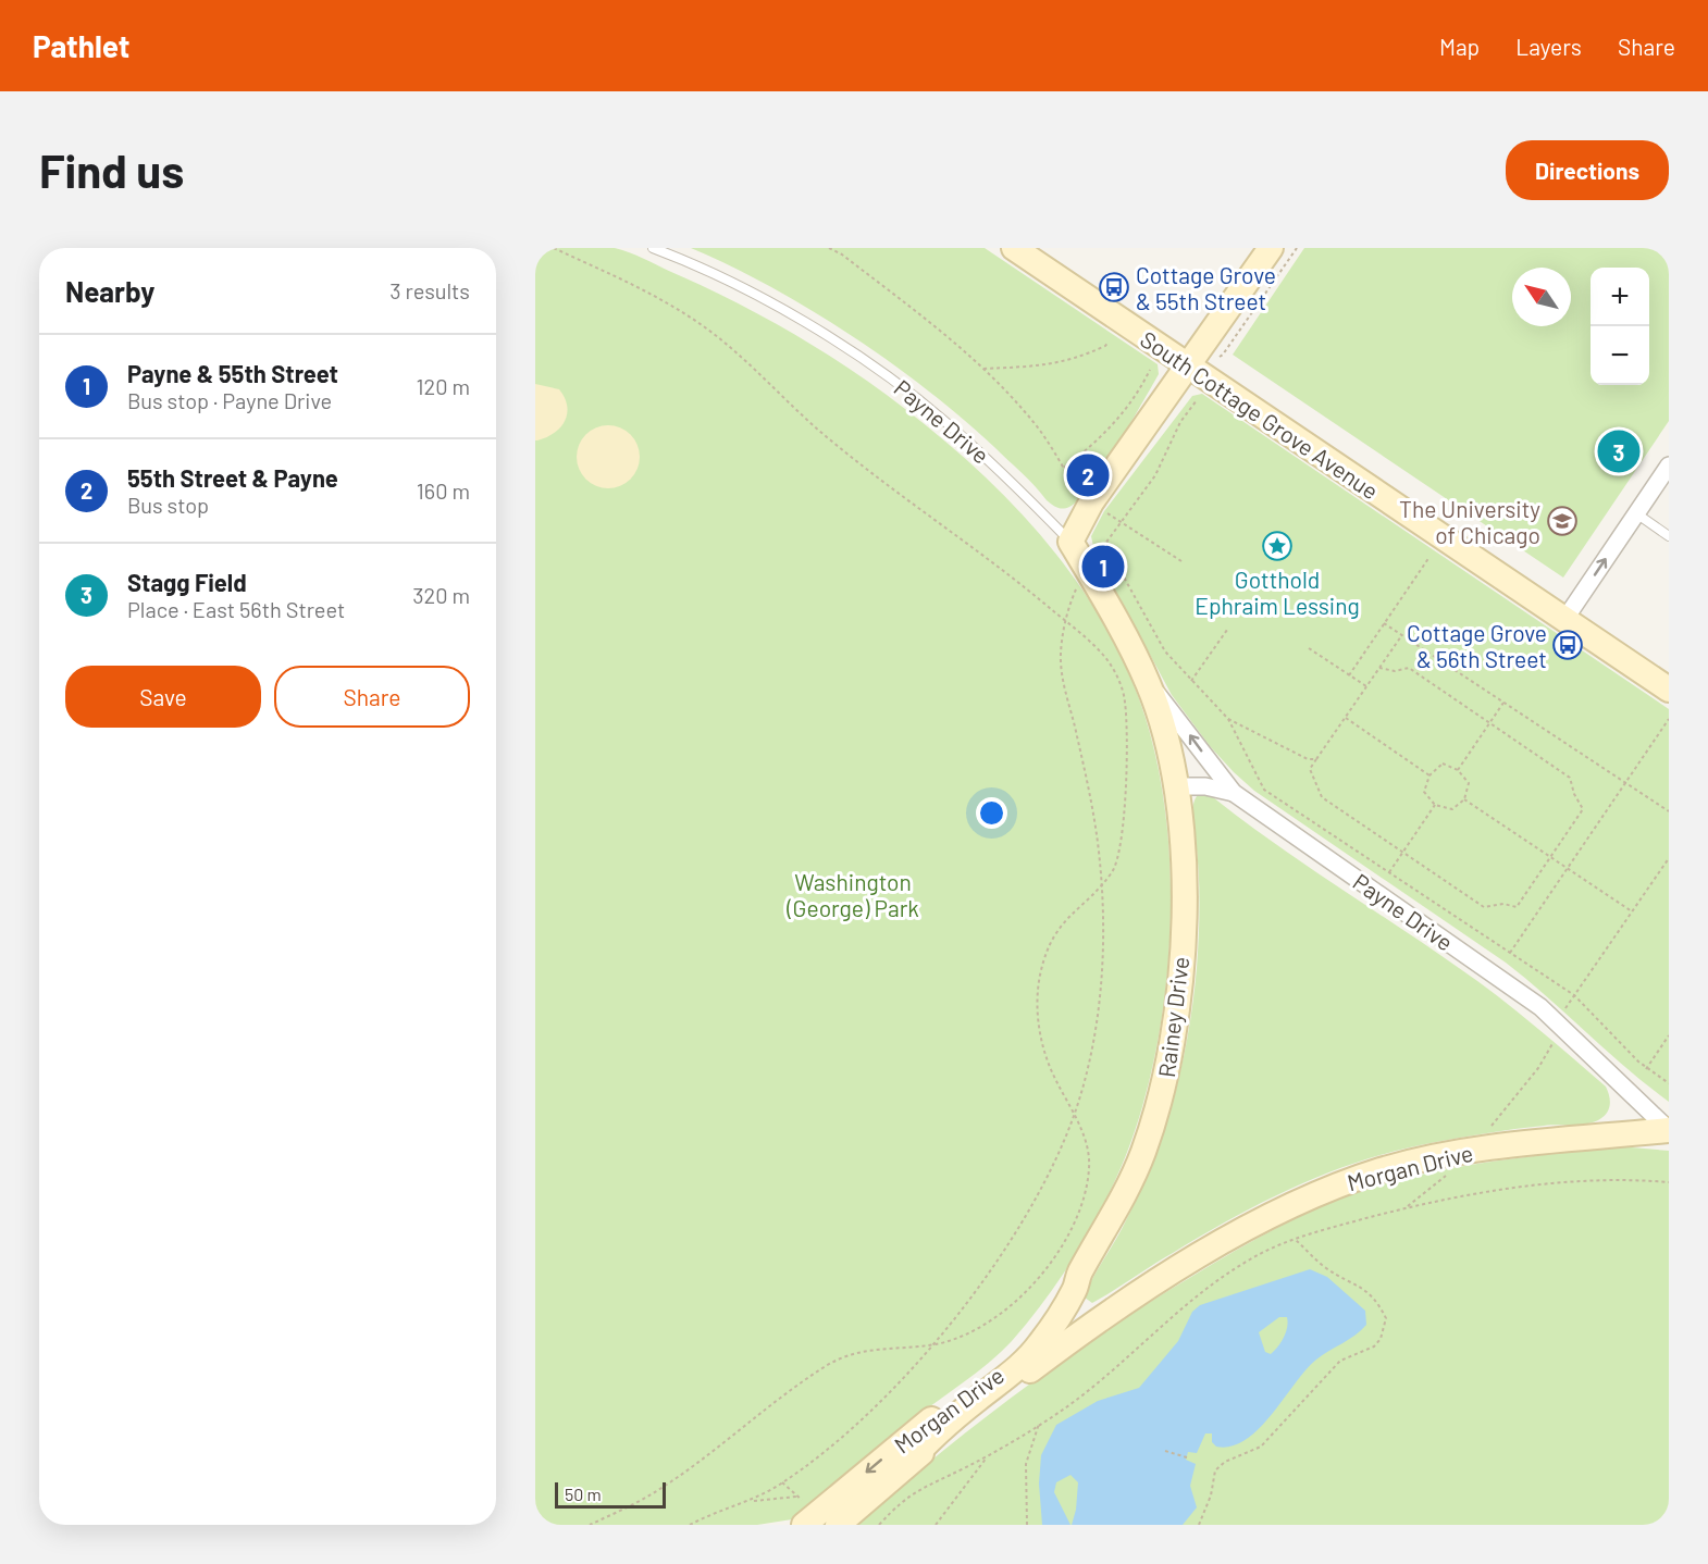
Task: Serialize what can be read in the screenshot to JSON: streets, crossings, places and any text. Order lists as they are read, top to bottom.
{
  "streets": {
    "street": [
      "South Cottage Grove Avenue",
      "Payne Drive",
      "Rainey Drive",
      "Morgan Drive"
    ]
  },
  "crossings": [
    ["Payne Drive", "Rainey Drive"],
    ["Payne Drive", "Morgan Drive"],
    ["Rainey Drive", "Morgan Drive"]
  ],
  "parks": ["Washington (George) Park"],
  "places": {
    "bus stop": ["Cottage Grove & 55th Street", "Cottage Grove & 56th Street"],
    "school or university": ["The University of Chicago"],
    "place": ["Gotthold Ephraim Lessing"]
  },
  "scale_bar": "50 m",
  "north": "top left",
  "page": {
    "header": "Pathlet",
    "nav": ["Map", "Layers", "Share"],
    "buttons": [
      "Directions",
      ["Save", "Share"]
    ],
    "title": "Find us",
    "heading": ["Nearby", "3 results"],
    "map_buttons": ["+", "−"],
    "list": [
      {
        "mark": "1",
        "name": "Payne & 55th Street",
        "note": "Bus stop · Payne Drive",
        "value": "120 m"
      },
      {
        "mark": "2",
        "name": "55th Street & Payne",
        "note": "Bus stop",
        "value": "160 m"
      },
      {
        "mark": "3",
        "name": "Stagg Field",
        "note": "Place · East 56th Street",
        "value": "320 m"
      }
    ],
    "pins": ["3", "2", "1"],
    "scale": "50 m"
  }
}
